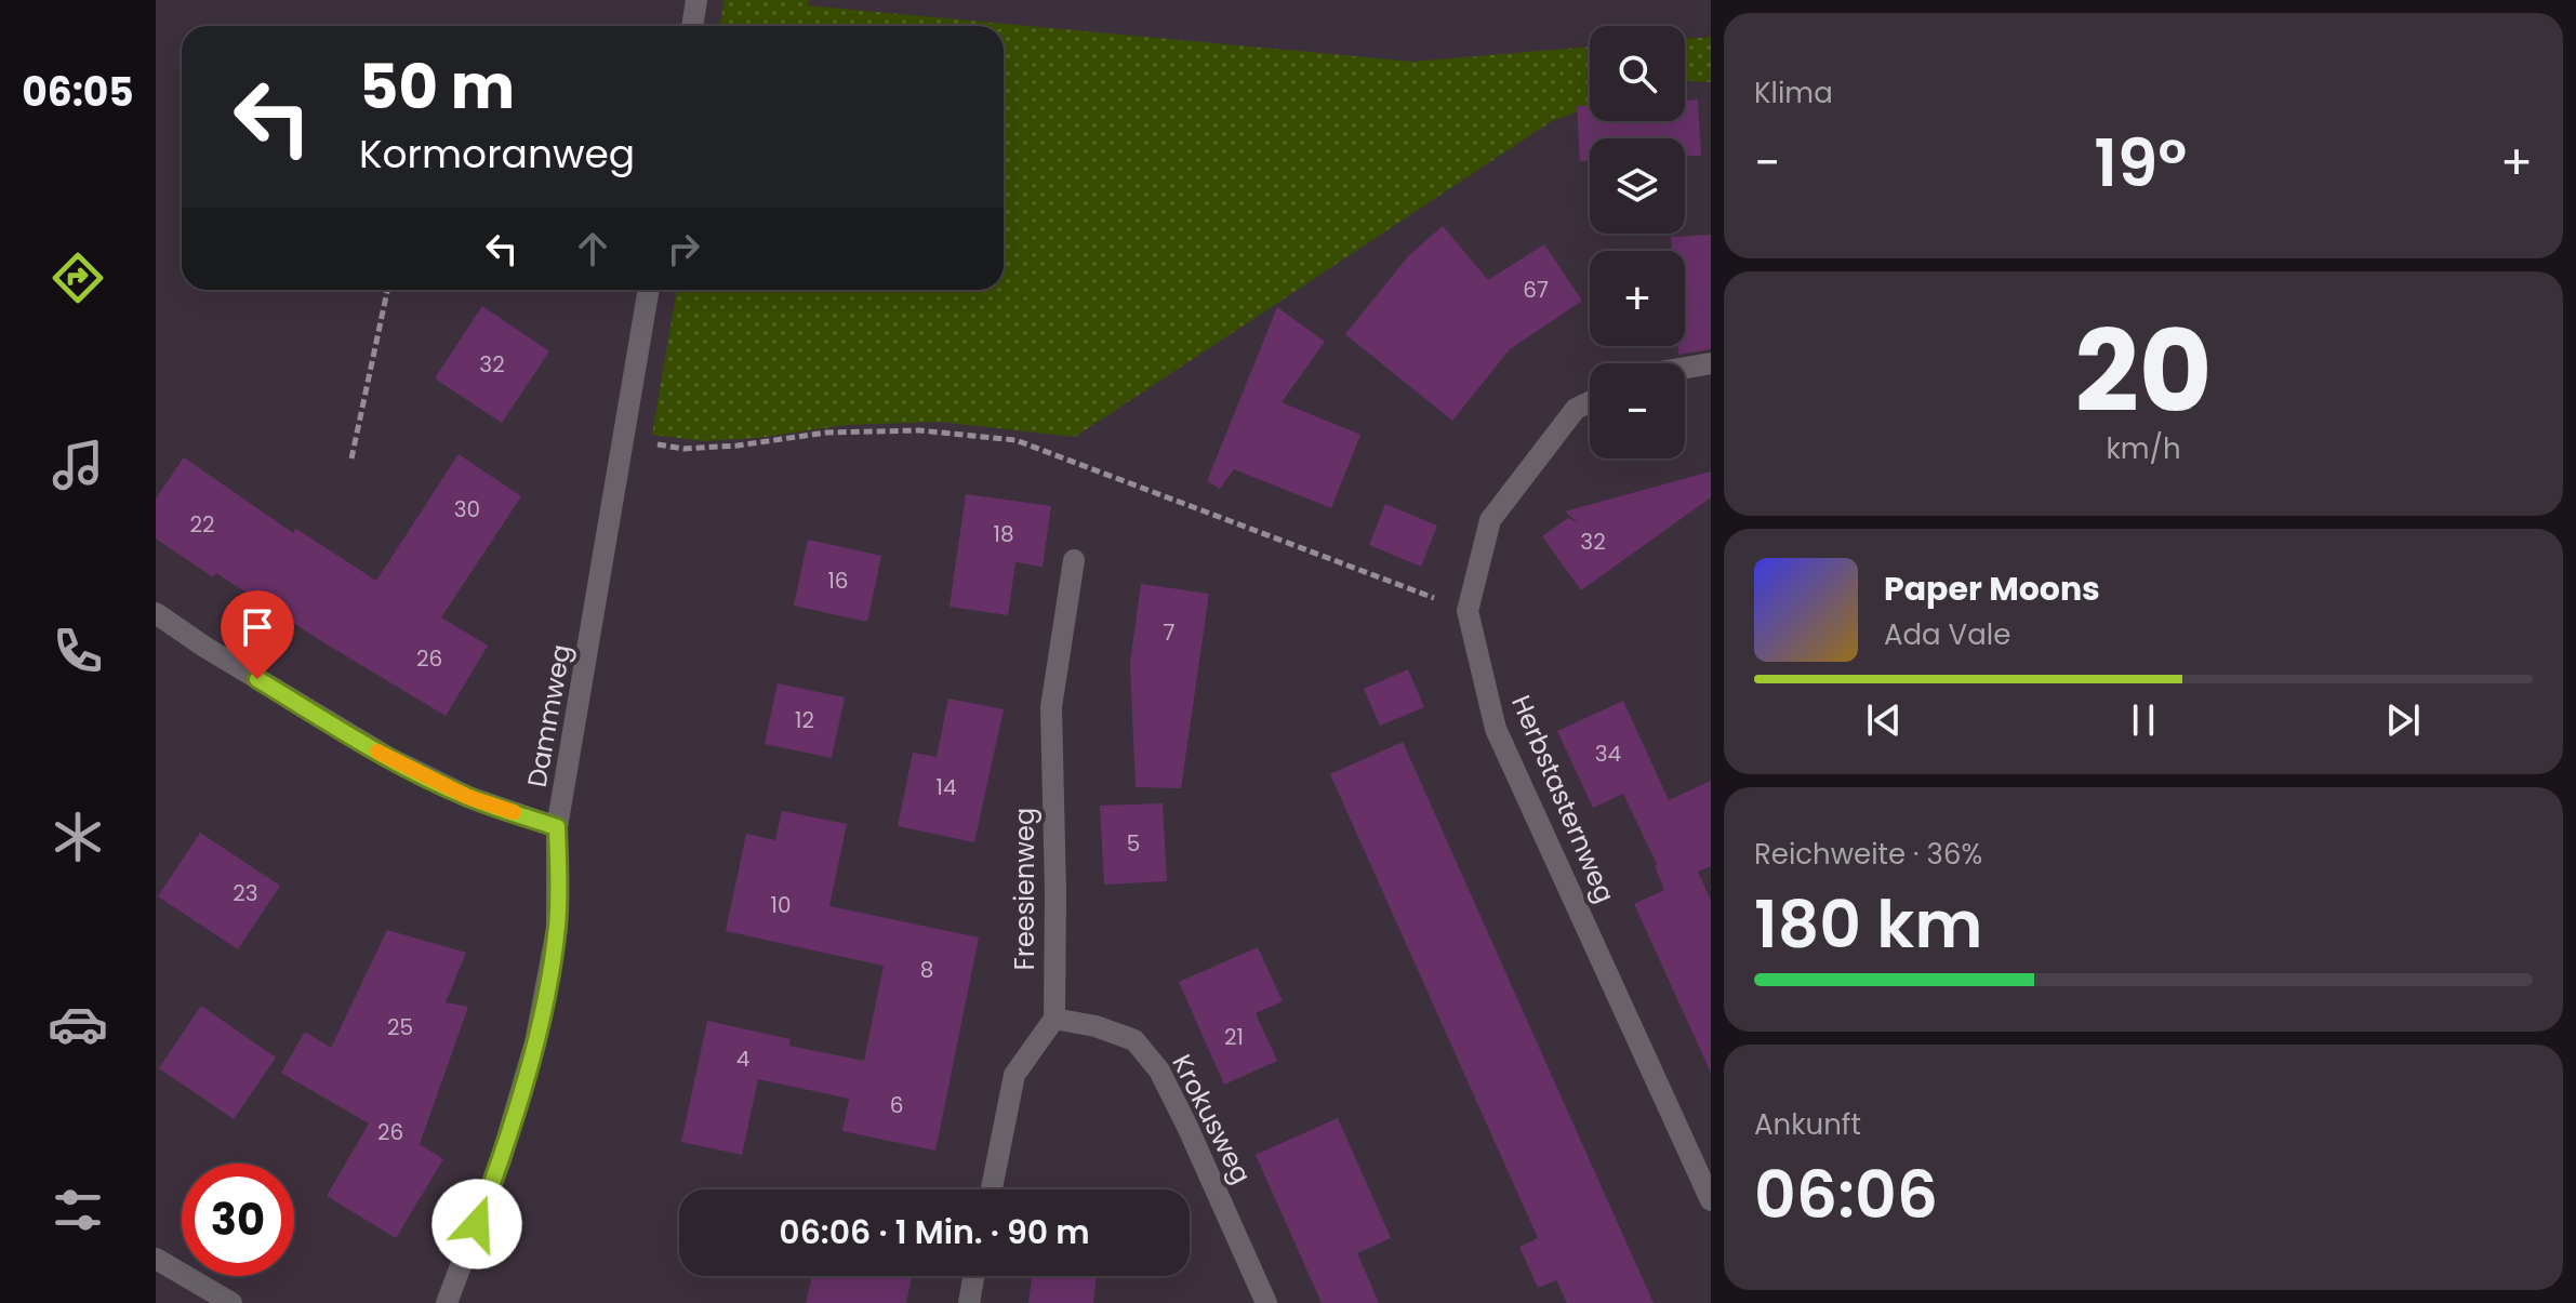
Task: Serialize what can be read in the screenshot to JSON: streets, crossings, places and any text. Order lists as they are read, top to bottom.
{
  "streets": {
    "street": [
      "Dammweg",
      "Herbstasternweg",
      "Freesienweg",
      "Krokusweg"
    ]
  },
  "crossings": [
    ["Freesienweg", "Krokusweg"]
  ],
  "house_numbers": [
    "67",
    "32",
    "30",
    "22",
    "18",
    "32",
    "16",
    "7",
    "26",
    "12",
    "34",
    "14",
    "5",
    "23",
    "10",
    "8",
    "25",
    "21",
    "4",
    "6",
    "26"
  ],
  "page": {
    "tabs": "06:05",
    "tile": [
      "Klima",
      ["20", "km/h"],
      ["Reichweite · 36%", "180 km"],
      ["Ankunft", "06:06"]
    ],
    "map_buttons": ["+", "−"],
    "turn": ["50 m", "Kormoranweg"],
    "heat": ["−", "19°", "+"],
    "song": ["Paper Moons", "Ada Vale"],
    "limit": "30",
    "trip": "06:06 · 1 Min. · 90 m"
  }
}
